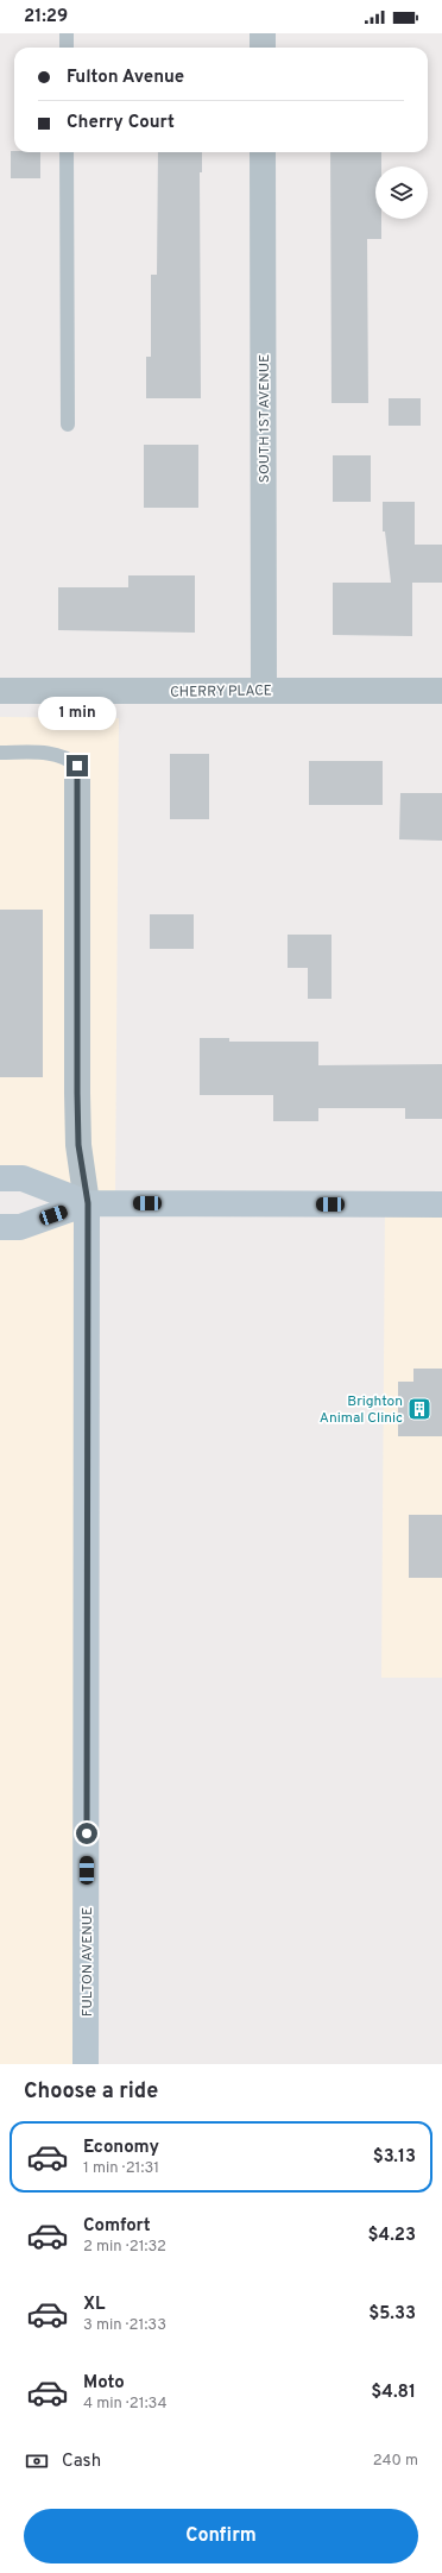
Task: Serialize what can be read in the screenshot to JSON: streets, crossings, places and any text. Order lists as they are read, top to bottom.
{
  "streets": {
    "street": ["SOUTH 1ST AVENUE", "CHERRY PLACE", "FULTON AVENUE"]
  },
  "crossings": [
    ["SOUTH 1ST AVENUE", "CHERRY PLACE"]
  ],
  "places": {
    "building": ["Brighton Animal Clinic"]
  },
  "page": {
    "status": "21:29",
    "banner": ["Fulton Avenue", "Cherry Court"],
    "bubble": "1 min",
    "heading": "Choose a ride",
    "list": [
      {
        "name": "Economy",
        "note": "1 min · 21:31",
        "value": "$3.13"
      },
      {
        "name": "Comfort",
        "note": "2 min · 21:32",
        "value": "$4.23"
      },
      {
        "name": "XL",
        "note": "3 min · 21:33",
        "value": "$5.33"
      },
      {
        "name": "Moto",
        "note": "4 min · 21:34",
        "value": "$4.81"
      }
    ],
    "pay": ["Cash", "240 m"],
    "buttons": "Confirm"
  }
}
